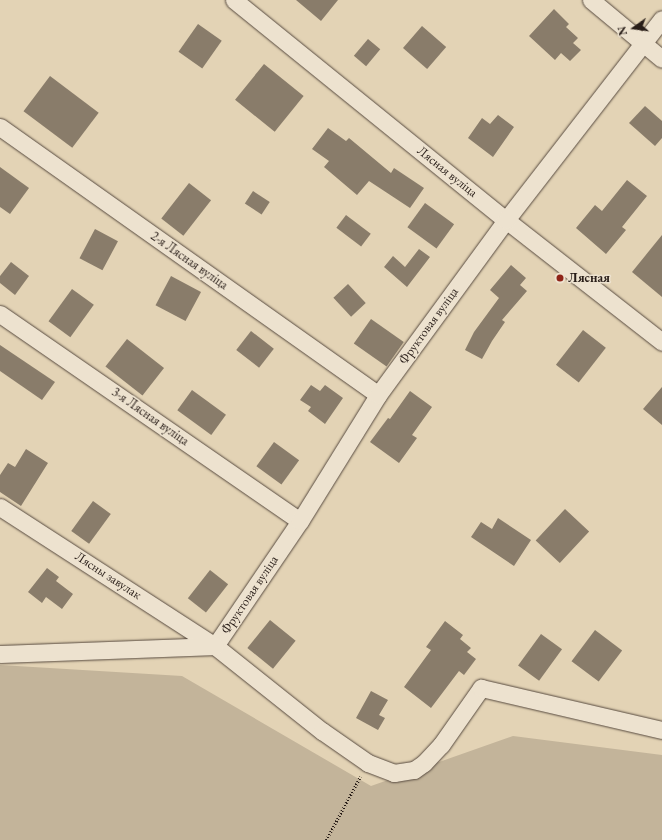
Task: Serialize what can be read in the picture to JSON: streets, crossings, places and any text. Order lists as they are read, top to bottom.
{
  "streets": {
    "street": [
      "Лясная вуліца",
      "2-я Лясная вуліца",
      "Фруктовая вуліца",
      "3-я Лясная вуліца",
      "Лясны завулак"
    ]
  },
  "crossings": [
    ["Лясная вуліца", "Фруктовая вуліца"],
    ["2-я Лясная вуліца", "Фруктовая вуліца"],
    ["Фруктовая вуліца", "3-я Лясная вуліца"],
    ["Фруктовая вуліца", "Лясны завулак"]
  ],
  "places": ["Лясная"],
  "north": "left"
}
